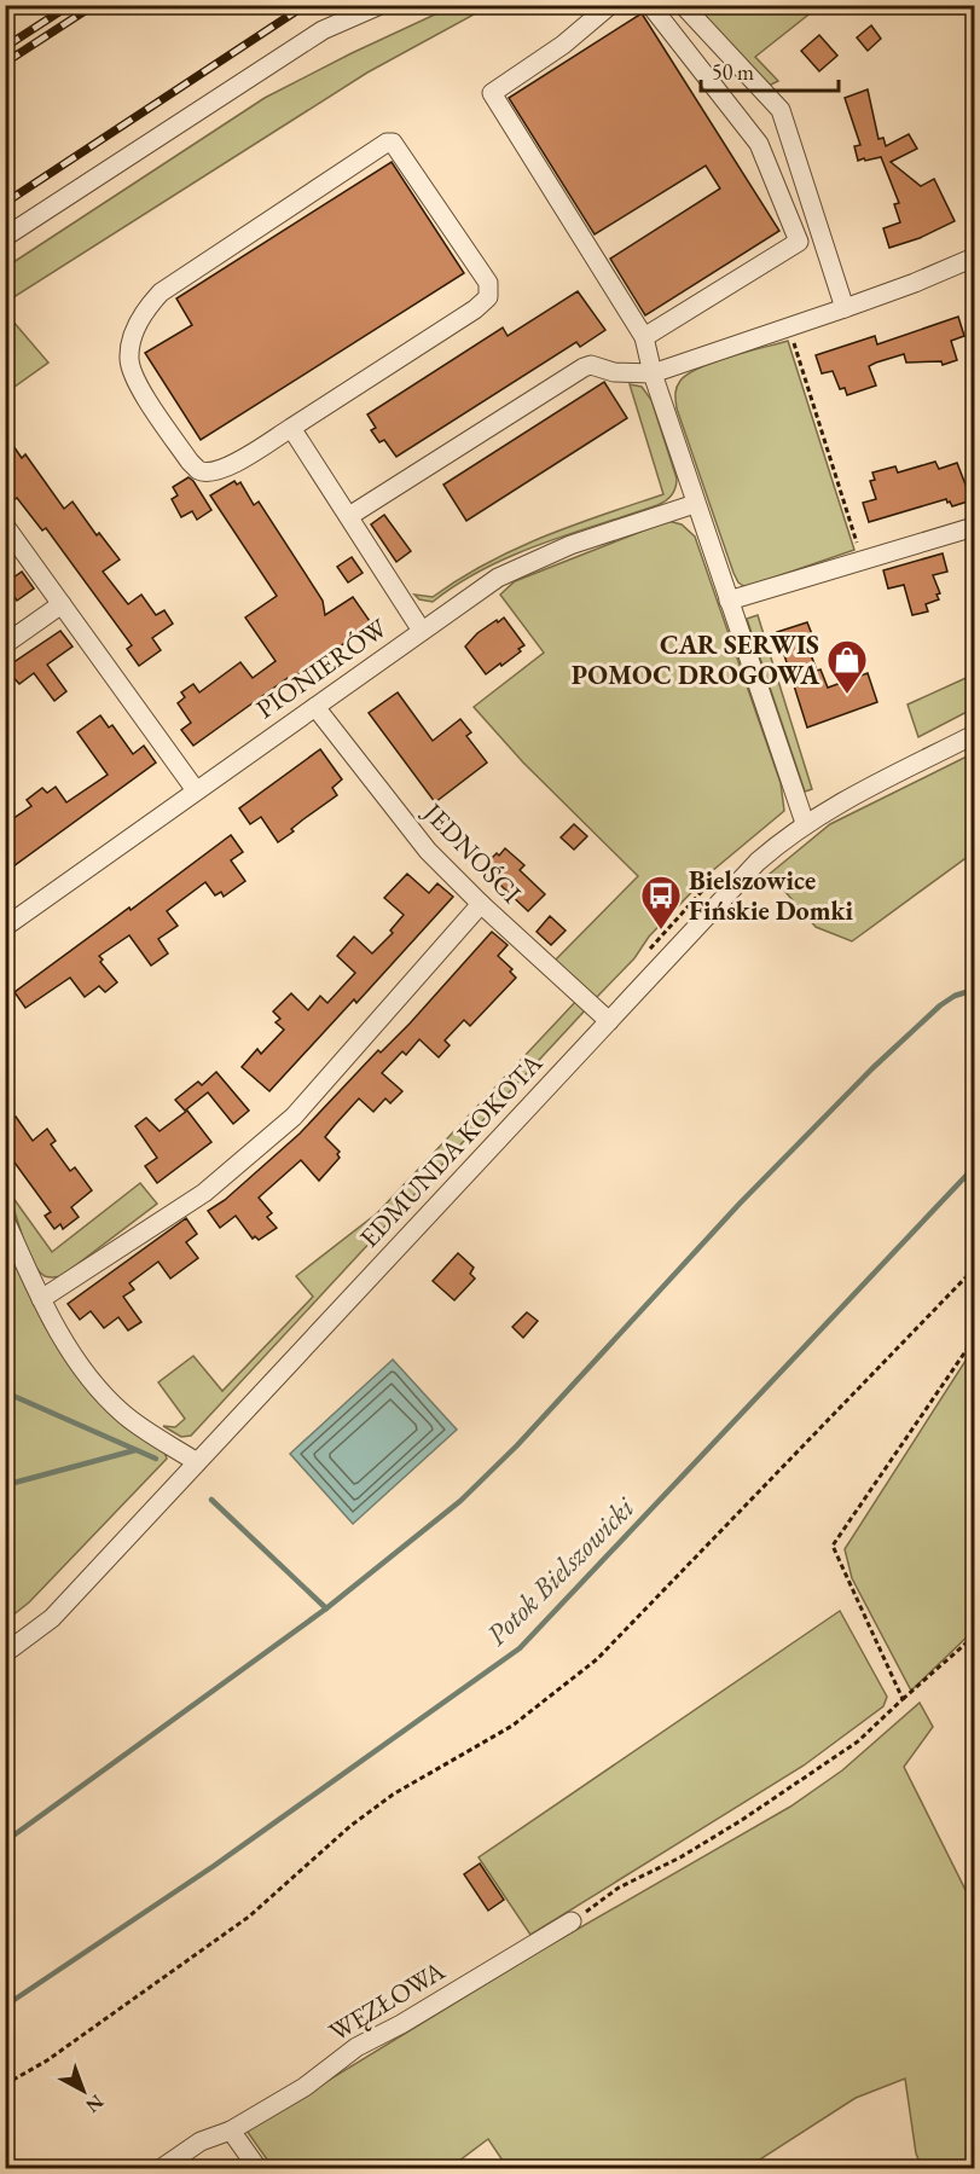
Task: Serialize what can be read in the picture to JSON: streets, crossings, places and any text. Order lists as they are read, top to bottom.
{
  "streets": {
    "street": [
      "PIONIERÓW",
      "JEDNOŚCI",
      "EDMUNDA KOKOTA",
      "WĘZŁOWA"
    ]
  },
  "crossings": [
    ["PIONIERÓW", "JEDNOŚCI"],
    ["JEDNOŚCI", "EDMUNDA KOKOTA"]
  ],
  "water": ["Potok Bielszowicki"],
  "places": {
    "shop": ["CAR SERWIS POMOC DROGOWA"],
    "bus stop": ["Bielszowice Fińskie Domki"]
  },
  "scale_bar": "50 m",
  "north": "bottom right"
}
